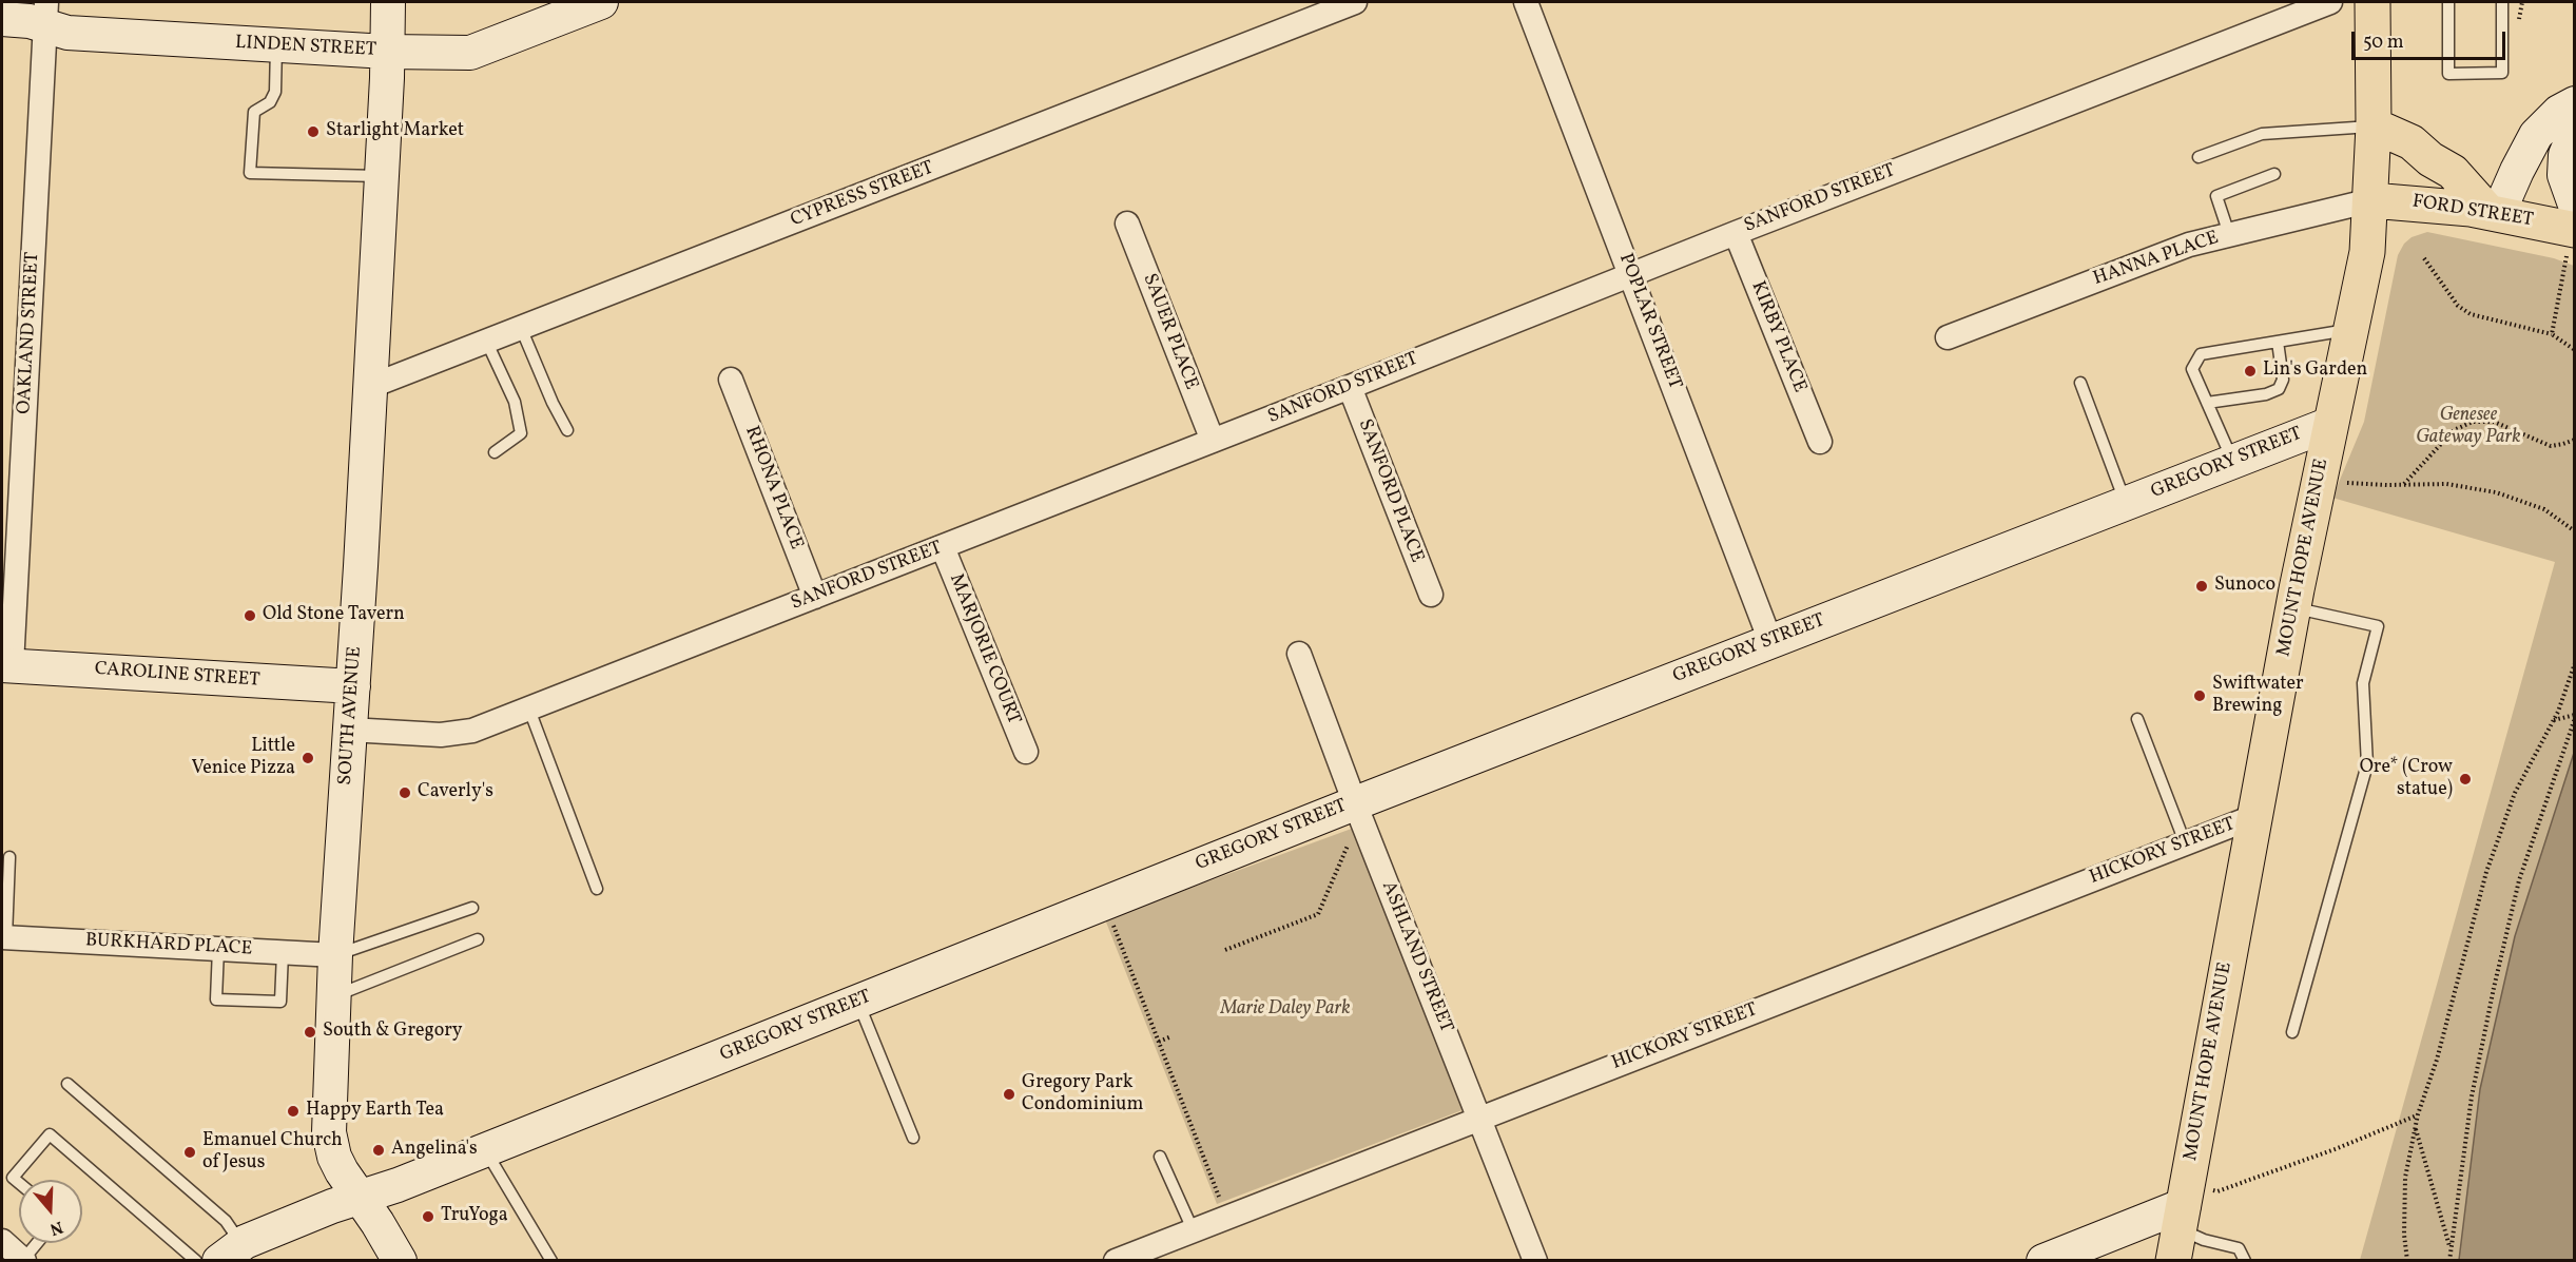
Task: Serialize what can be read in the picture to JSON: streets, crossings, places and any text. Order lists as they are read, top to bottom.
{
  "streets": {
    "main road": ["FORD STREET", "MOUNT HOPE AVENUE"],
    "street": [
      "LINDEN STREET",
      "CYPRESS STREET",
      "SANFORD STREET",
      "HANNA PLACE",
      "POPLAR STREET",
      "SAUER PLACE",
      "OAKLAND STREET",
      "KIRBY PLACE",
      "GREGORY STREET",
      "RHONA PLACE",
      "SANFORD PLACE",
      "MARJORIE COURT",
      "CAROLINE STREET",
      "SOUTH AVENUE",
      "HICKORY STREET",
      "BURKHARD PLACE",
      "ASHLAND STREET"
    ]
  },
  "crossings": [
    ["LINDEN STREET", "OAKLAND STREET"],
    ["LINDEN STREET", "SOUTH AVENUE"],
    ["CYPRESS STREET", "SOUTH AVENUE"],
    ["SANFORD STREET", "POPLAR STREET"],
    ["SANFORD STREET", "SAUER PLACE"],
    ["SANFORD STREET", "KIRBY PLACE"],
    ["SANFORD STREET", "RHONA PLACE"],
    ["SANFORD STREET", "SANFORD PLACE"],
    ["SANFORD STREET", "MARJORIE COURT"],
    ["SANFORD STREET", "SOUTH AVENUE"],
    ["FORD STREET", "HANNA PLACE"],
    ["FORD STREET", "MOUNT HOPE AVENUE"],
    ["HANNA PLACE", "MOUNT HOPE AVENUE"],
    ["POPLAR STREET", "GREGORY STREET"],
    ["OAKLAND STREET", "CAROLINE STREET"],
    ["GREGORY STREET", "MOUNT HOPE AVENUE"],
    ["GREGORY STREET", "SOUTH AVENUE"],
    ["GREGORY STREET", "ASHLAND STREET"],
    ["MOUNT HOPE AVENUE", "HICKORY STREET"],
    ["CAROLINE STREET", "SOUTH AVENUE"],
    ["SOUTH AVENUE", "BURKHARD PLACE"],
    ["HICKORY STREET", "ASHLAND STREET"]
  ],
  "parks": ["Genesee Gateway Park", "Marie Daley Park"],
  "places": [
    "Starlight Market",
    "Lin's Garden",
    "Sunoco",
    "Old Stone Tavern",
    "Swiftwater Brewing",
    "Little Venice Pizza",
    "Ore* (Crow statue)",
    "Caverly's",
    "South & Gregory",
    "Gregory Park Condominium",
    "Happy Earth Tea",
    "Angelina's",
    "Emanuel Church of Jesus",
    "TruYoga"
  ],
  "scale_bar": "50 m",
  "north": "bottom"
}
